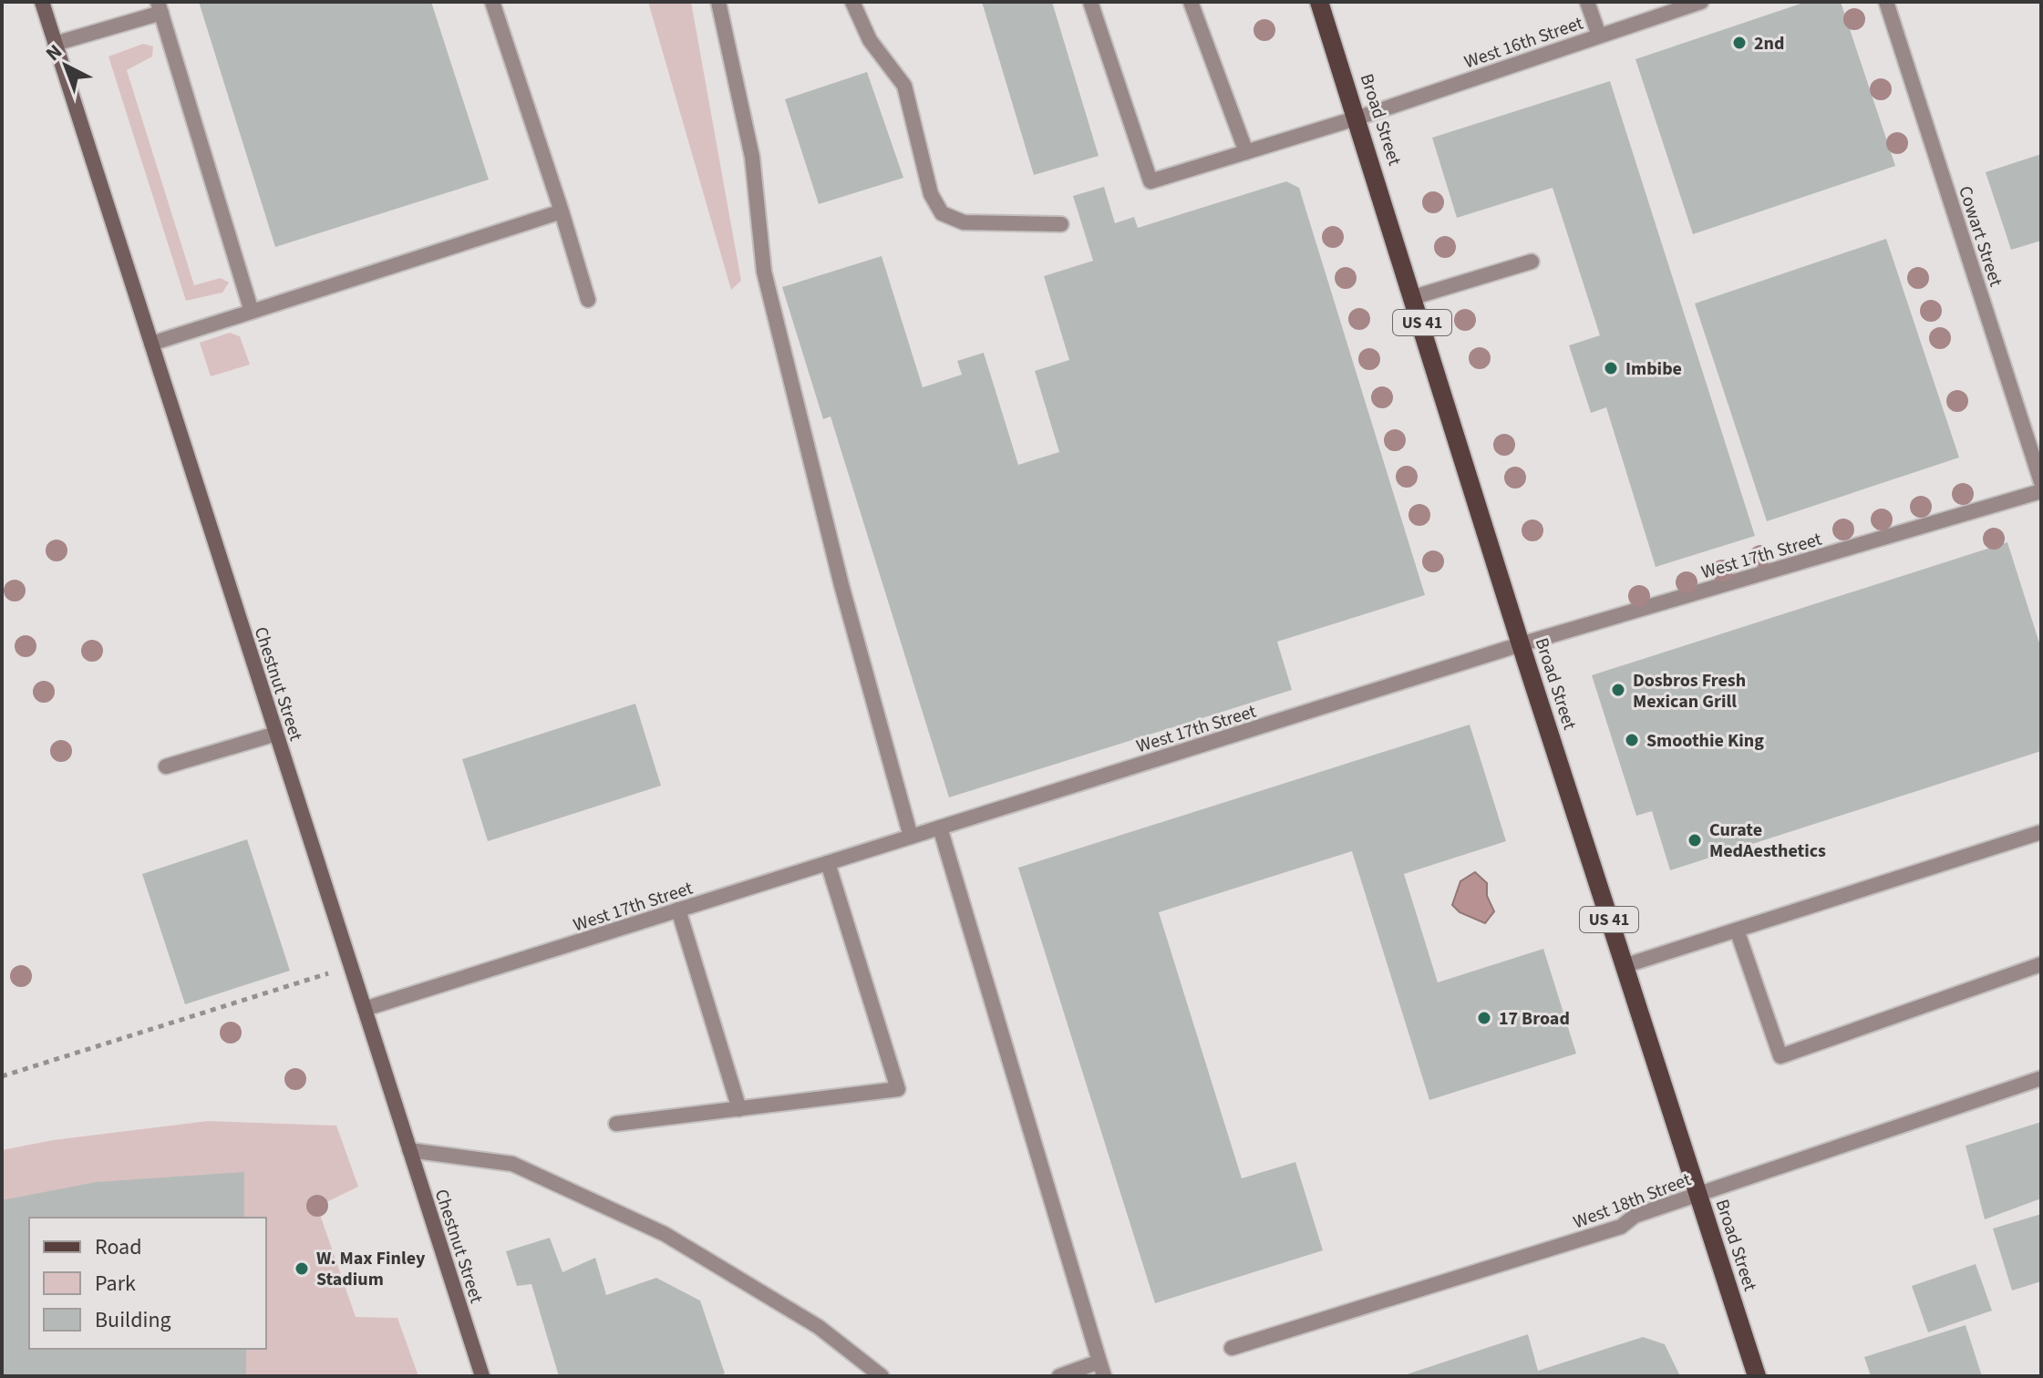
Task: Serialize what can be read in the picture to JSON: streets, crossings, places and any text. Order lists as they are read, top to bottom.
{
  "streets": {
    "main road": ["Broad Street", "US 41"],
    "street": [
      "West 16th Street",
      "Cowart Street",
      "West 17th Street",
      "Chestnut Street",
      "West 18th Street"
    ]
  },
  "crossings": [
    ["West 16th Street", "Broad Street"],
    ["Broad Street", "West 17th Street"],
    ["Broad Street", "West 18th Street"],
    ["West 17th Street", "Chestnut Street"]
  ],
  "places": [
    "2nd",
    "Imbibe",
    "Dosbros Fresh Mexican Grill",
    "Smoothie King",
    "Curate MedAesthetics",
    "17 Broad",
    "W. Max Finley Stadium"
  ],
  "legend": ["Road", "Park", "Building"],
  "north": "top left"
}
